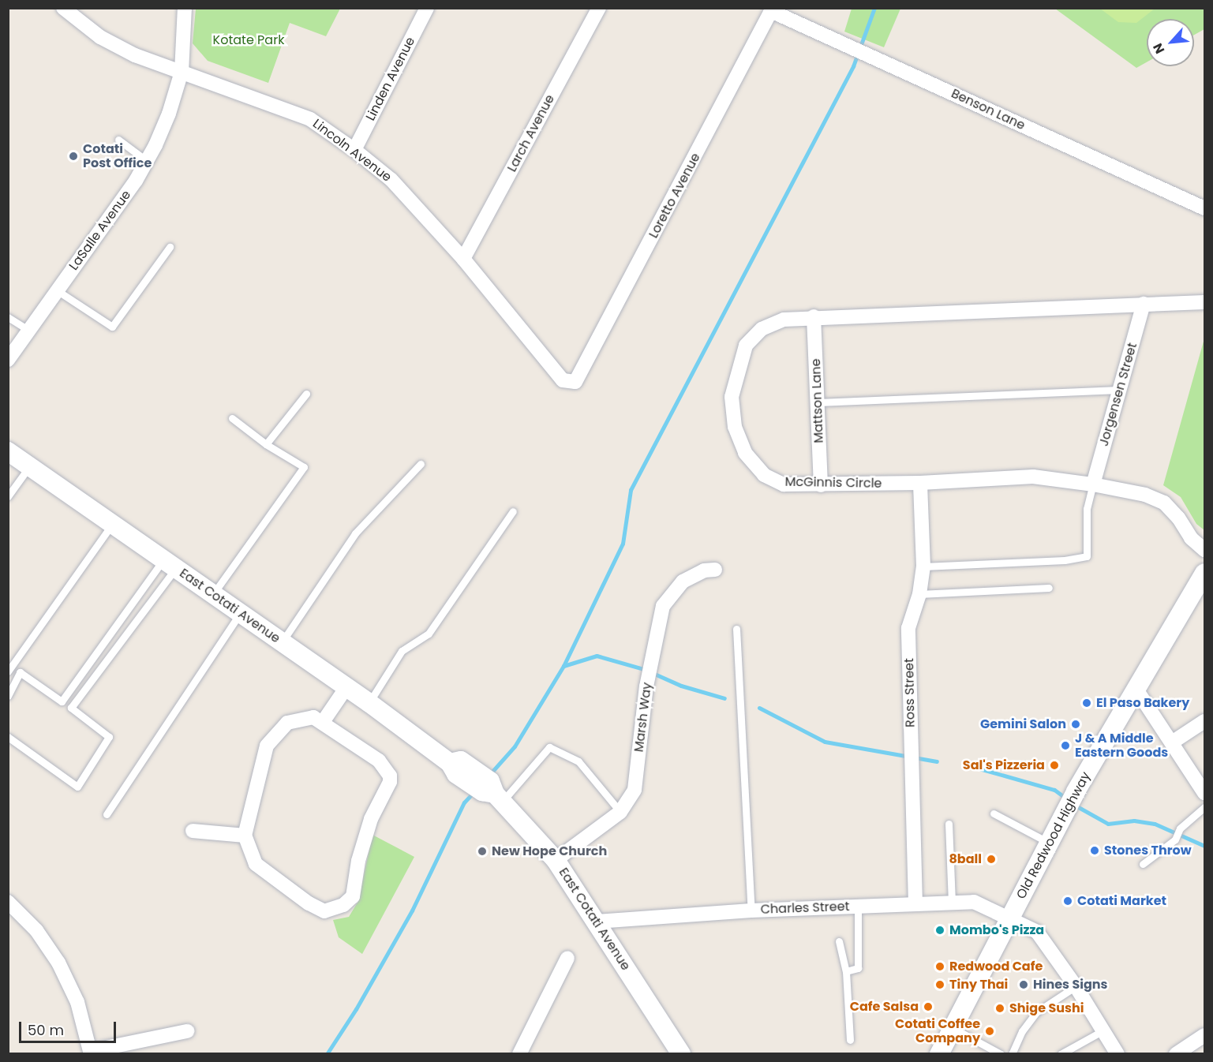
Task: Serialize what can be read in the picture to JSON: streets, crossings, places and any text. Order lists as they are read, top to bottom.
{
  "streets": {
    "main road": ["East Cotati Avenue", "Old Redwood Highway"],
    "street": [
      "Linden Avenue",
      "Benson Lane",
      "Larch Avenue",
      "Lincoln Avenue",
      "Loretto Avenue",
      "LaSalle Avenue",
      "Jorgensen Street",
      "Mattson Lane",
      "McGinnis Circle",
      "Ross Street",
      "Marsh Way",
      "Charles Street"
    ]
  },
  "crossings": [
    ["Linden Avenue", "Lincoln Avenue"],
    ["Benson Lane", "Loretto Avenue"],
    ["Larch Avenue", "Lincoln Avenue"],
    ["Lincoln Avenue", "Loretto Avenue"],
    ["Lincoln Avenue", "LaSalle Avenue"],
    ["Jorgensen Street", "McGinnis Circle"],
    ["Mattson Lane", "McGinnis Circle"],
    ["McGinnis Circle", "Ross Street"],
    ["East Cotati Avenue", "Marsh Way"],
    ["East Cotati Avenue", "Charles Street"],
    ["Ross Street", "Charles Street"],
    ["Old Redwood Highway", "Charles Street"]
  ],
  "parks": ["Kotate Park"],
  "places": [
    "Cotati Post Office",
    "El Paso Bakery",
    "Gemini Salon",
    "J & A Middle Eastern Goods",
    "Sal's Pizzeria",
    "Stones Throw",
    "New Hope Church",
    "8ball",
    "Cotati Market",
    "Mombo's Pizza",
    "Redwood Cafe",
    "Tiny Thai",
    "Hines Signs",
    "Cafe Salsa",
    "Shige Sushi",
    "Cotati Coffee Company"
  ],
  "scale_bar": "50 m",
  "north": "bottom left"
}
